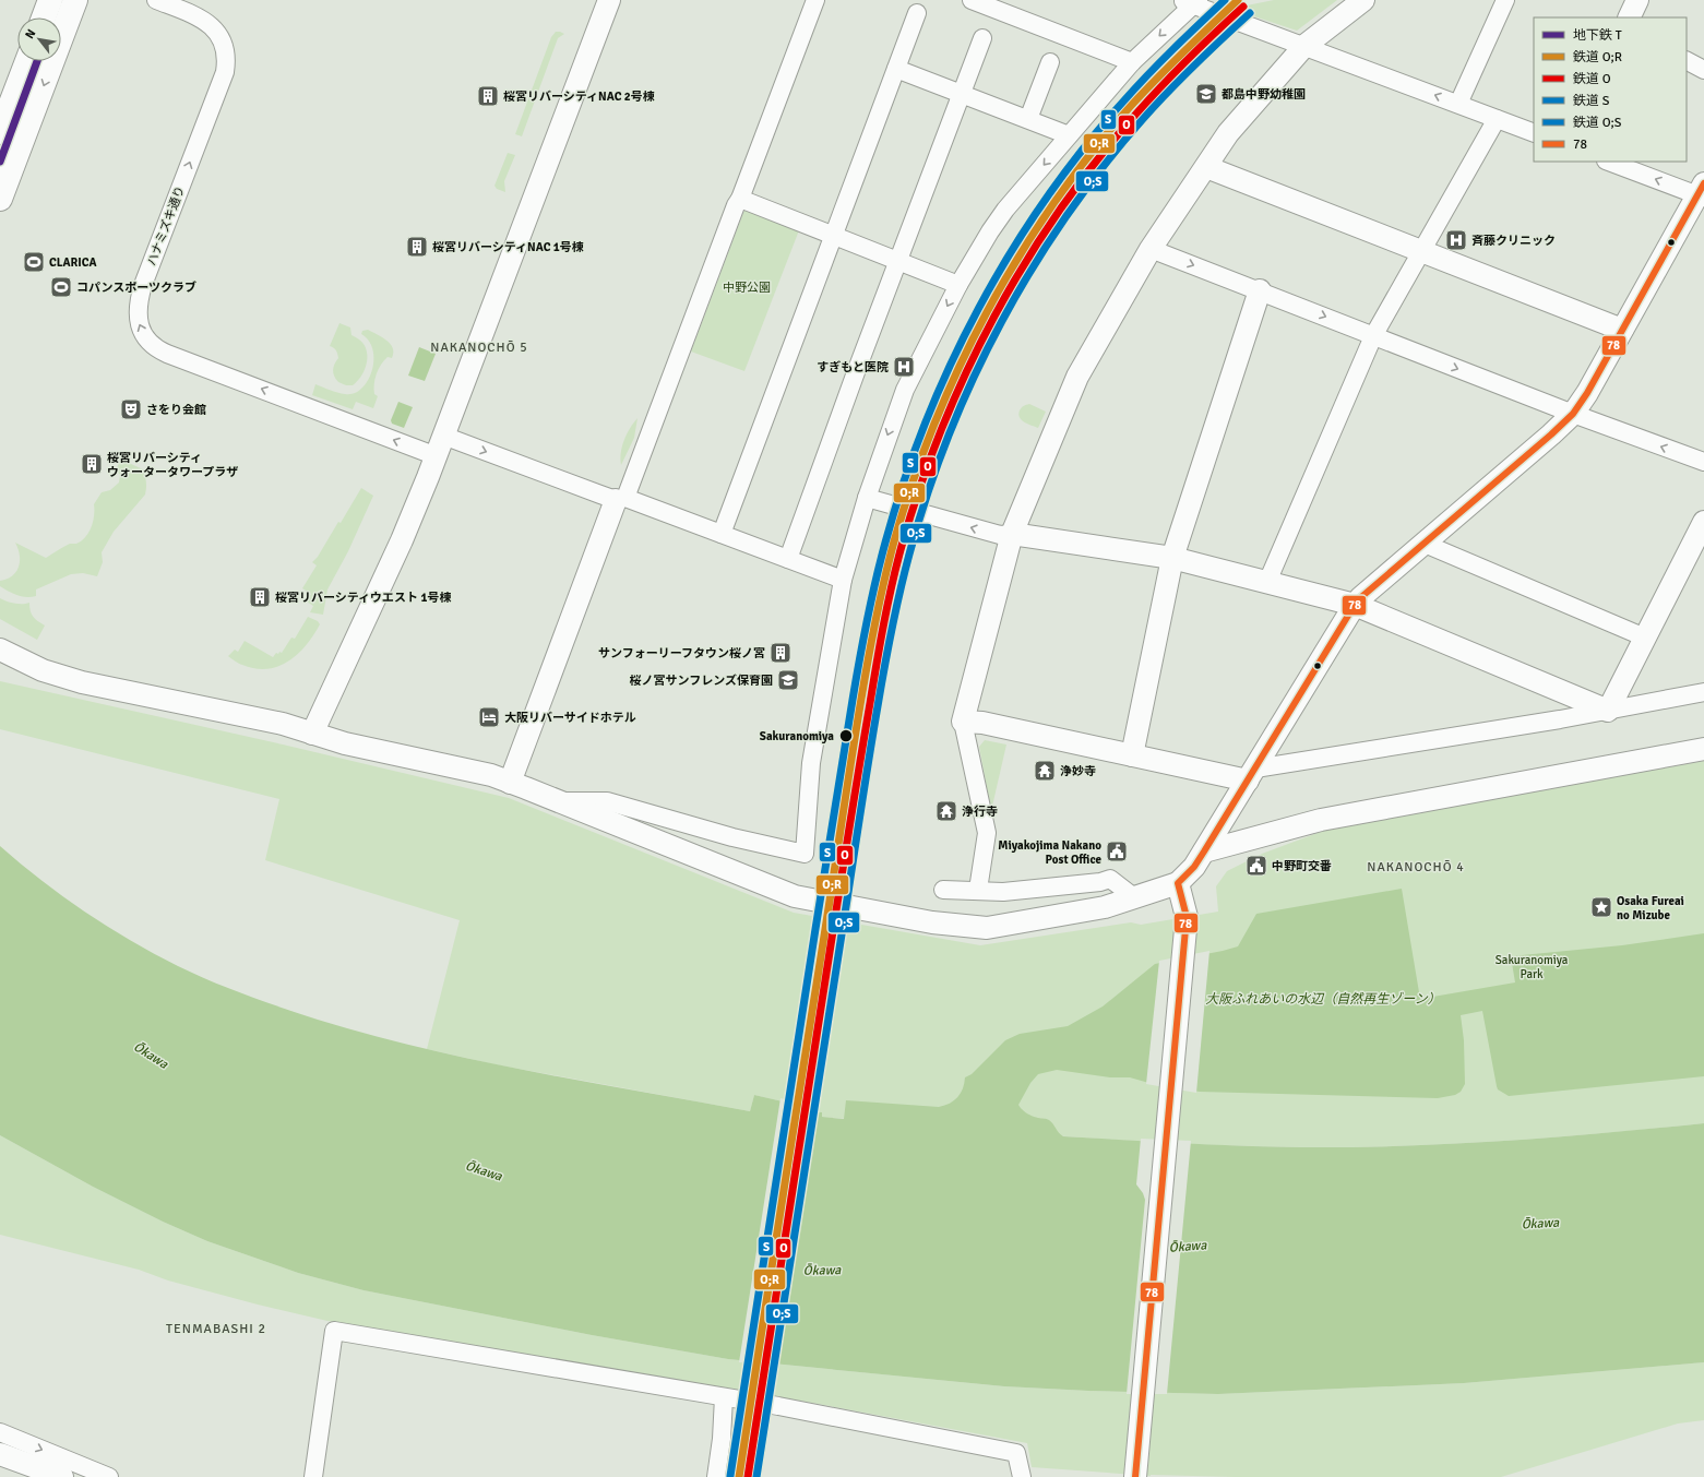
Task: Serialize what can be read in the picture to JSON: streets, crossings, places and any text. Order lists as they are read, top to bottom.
{
  "streets": {
    "street": ["ハナミズキ通り"]
  },
  "districts": ["NAKANOCHŌ 5", "NAKANOCHŌ 4", "TENMABASHI 2"],
  "water": ["大阪ふれあいの水辺（自然再生ゾーン）", "Ōkawa"],
  "parks": ["中野公園", "Sakuranomiya Park"],
  "places": {
    "school or university": ["都島中野幼稚園", "桜ノ宮サンフレンズ保育園"],
    "building": [
      "桜宮リバーシティNAC 2号棟",
      "桜宮リバーシティNAC 1号棟",
      "桜宮リバーシティ ウォータータワープラザ",
      "桜宮リバーシティウエスト 1号棟",
      "サンフォーリーフタウン桜ノ宮"
    ],
    "hospital": ["斉藤クリニック", "すぎもと医院"],
    "sports": ["CLARICA", "コパンスポーツクラブ"],
    "theatre": ["さをり会館"],
    "hotel": ["大阪リバーサイドホテル"],
    "other": ["Sakuranomiya"],
    "temple": ["浄妙寺", "浄行寺"],
    "public building": ["Miyakojima Nakano Post Office", "中野町交番"],
    "place": ["Osaka Fureai no Mizube"]
  },
  "lines": [
    "rail line O;R",
    "rail line S",
    "rail line O",
    "rail line O;S",
    "metro line T",
    "transit line 78"
  ],
  "legend": [
    "地下鉄 T",
    "鉄道 O;R",
    "鉄道 O",
    "鉄道 S",
    "鉄道 O;S",
    "78"
  ],
  "north": "top left"
}
